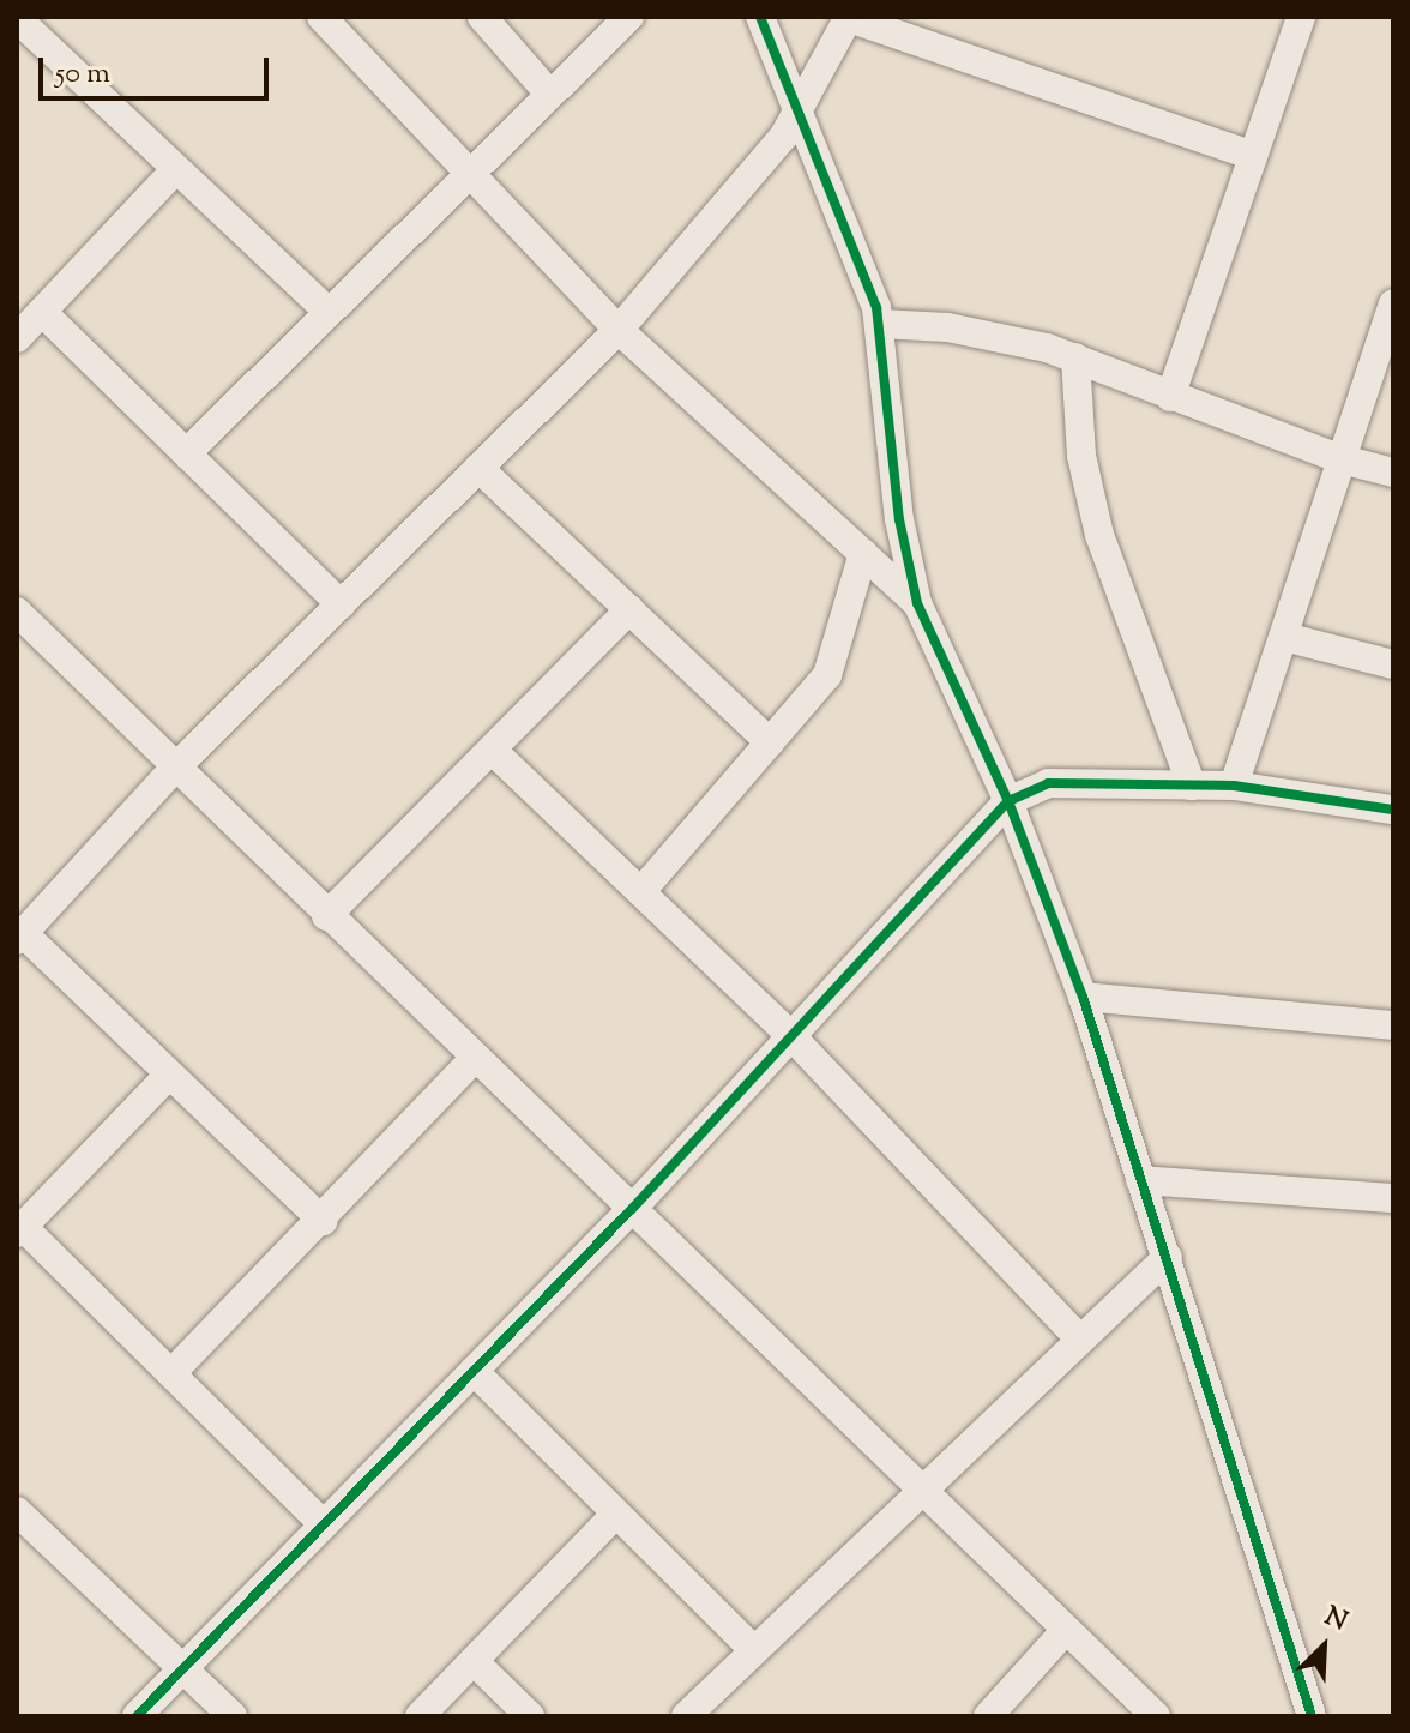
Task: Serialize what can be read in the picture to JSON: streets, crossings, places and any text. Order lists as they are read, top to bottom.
{
  "scale_bar": "50 m",
  "north": "top right"
}
